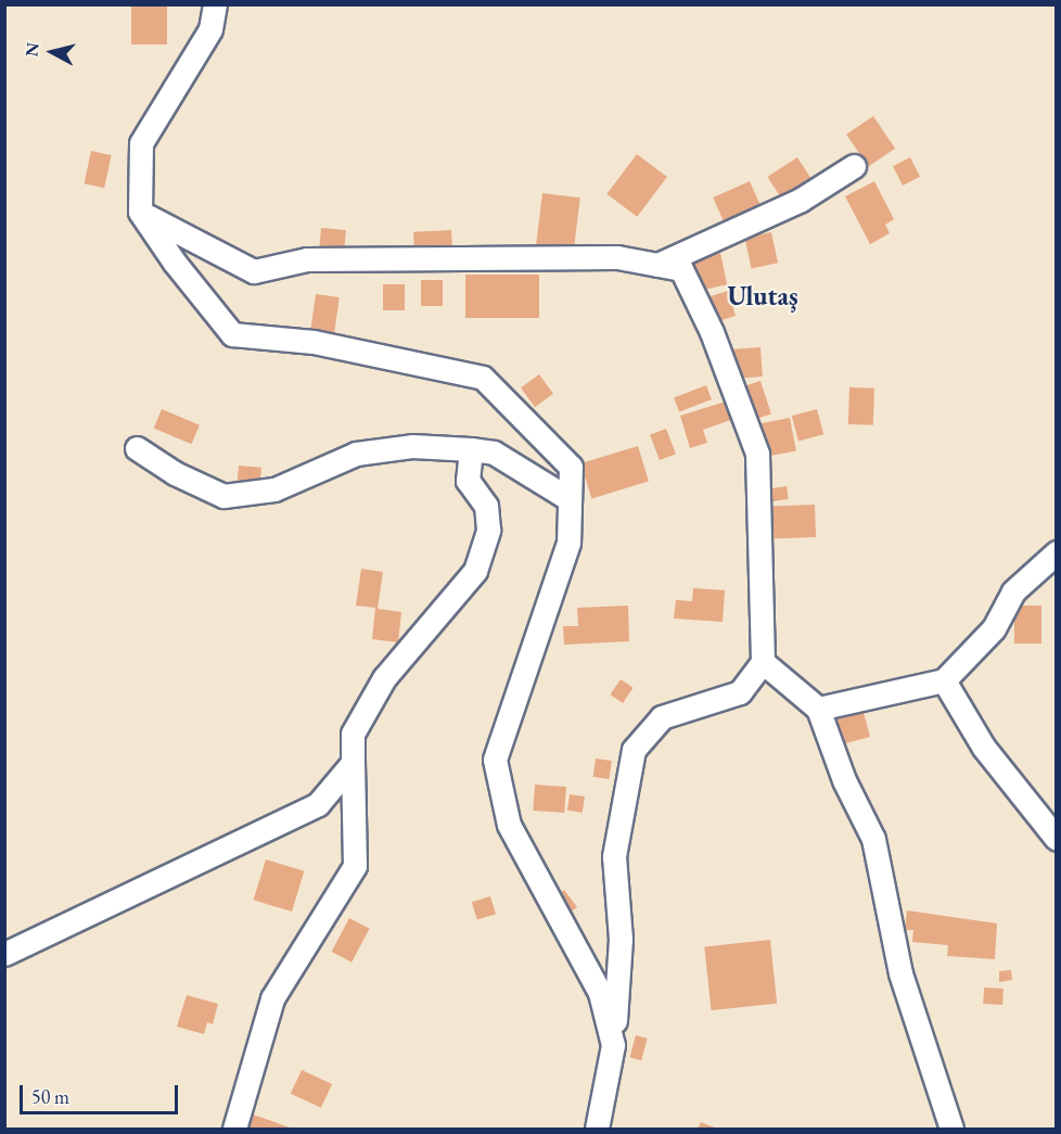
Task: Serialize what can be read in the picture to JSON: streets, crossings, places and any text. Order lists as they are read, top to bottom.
{
  "districts": ["Ulutaş"],
  "scale_bar": "50 m",
  "north": "left"
}
